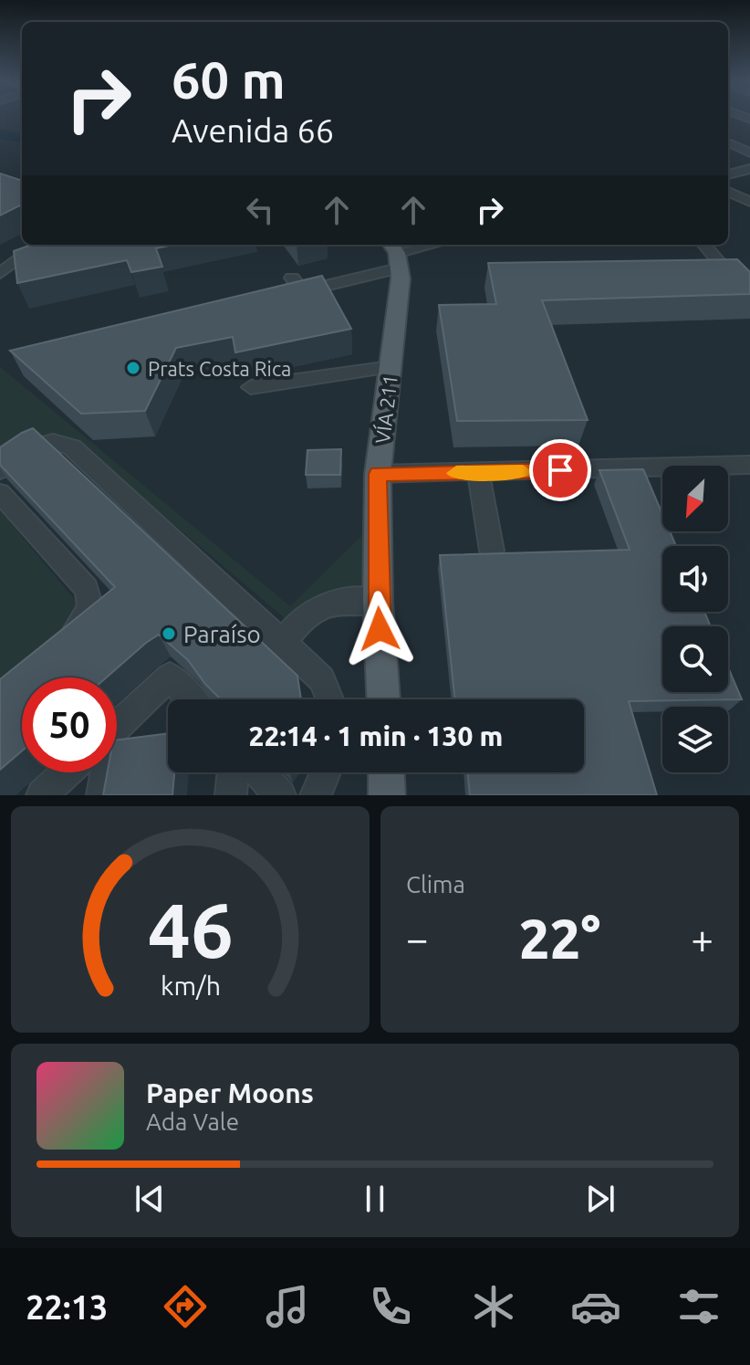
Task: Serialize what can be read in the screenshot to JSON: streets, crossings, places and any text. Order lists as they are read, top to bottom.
{
  "streets": {
    "main road": ["VÍA 211"]
  },
  "places": ["Prats Costa Rica", "Paraíso"],
  "north": "bottom left",
  "page": {
    "turn": ["60 m", "Avenida 66"],
    "limit": "50",
    "trip": "22:14 · 1 min · 130 m",
    "tile": "Clima",
    "heat": ["−", "22°", "+"],
    "song": ["Paper Moons", "Ada Vale"],
    "tabs": "22:13",
    "gauge": ["46", "km/h"]
  }
}
